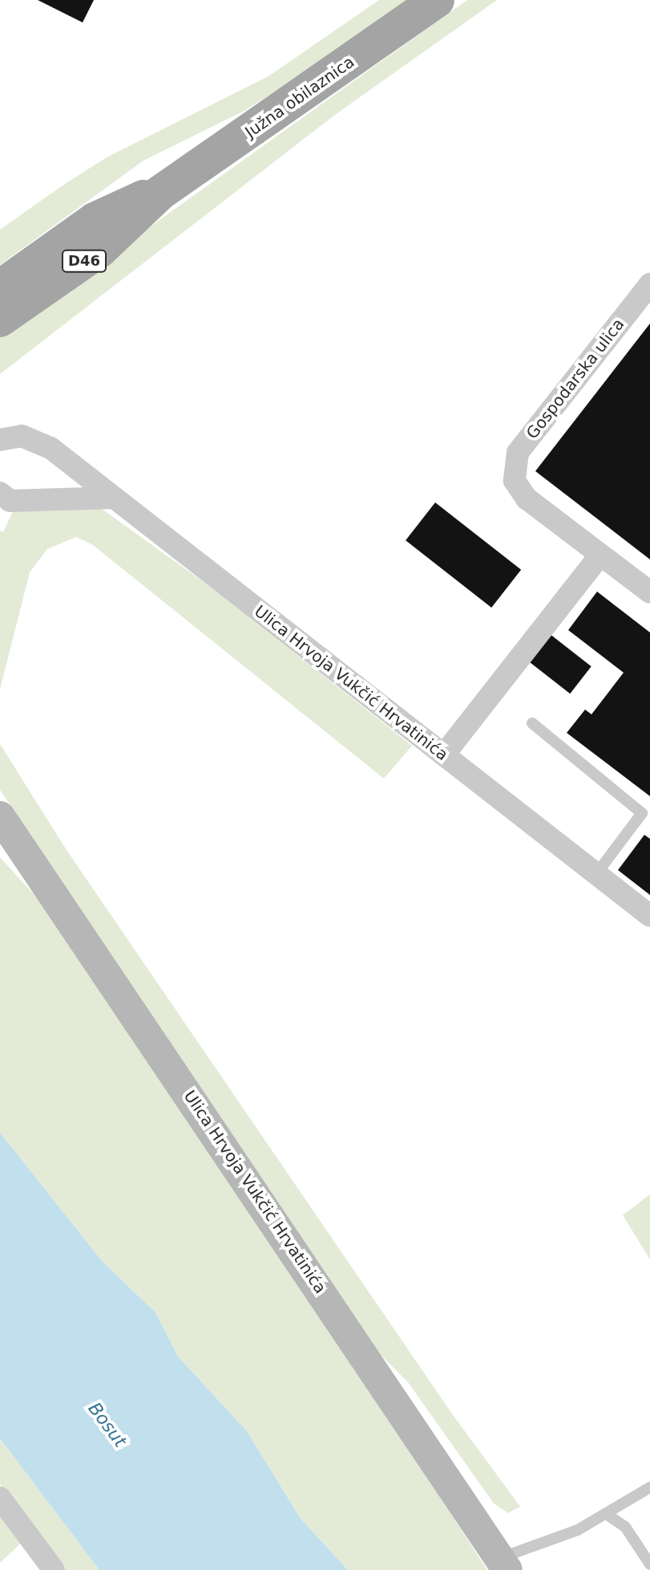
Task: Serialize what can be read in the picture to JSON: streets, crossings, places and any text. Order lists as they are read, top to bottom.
{
  "streets": {
    "main road": ["Južna obilaznica", "D46", "Ulica Hrvoja Vukčić Hrvatinića"],
    "street": ["Gospodarska ulica"]
  },
  "water": ["Bosut"]
}
